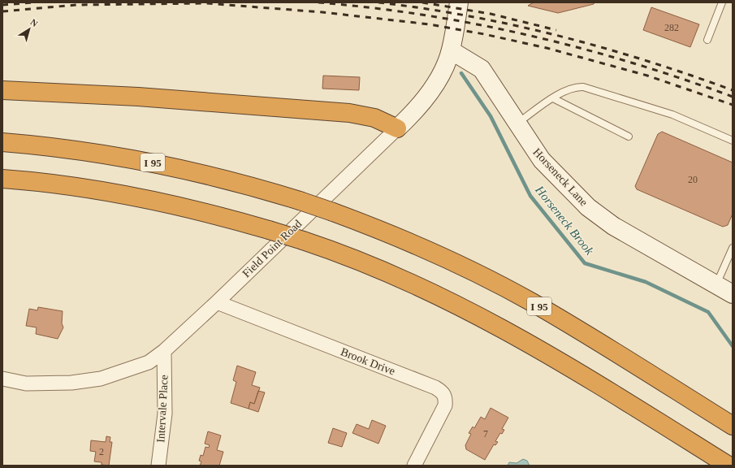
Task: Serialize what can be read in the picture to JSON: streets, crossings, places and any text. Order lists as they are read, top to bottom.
{
  "streets": {
    "highway": ["I 95"],
    "main road": ["Horseneck Lane", "Field Point Road"],
    "street": ["Brook Drive", "Intervale Place"]
  },
  "crossings": [
    ["Horseneck Lane", "Field Point Road"],
    ["Field Point Road", "Brook Drive"],
    ["Field Point Road", "Intervale Place"]
  ],
  "water": ["Horseneck Brook"],
  "house_numbers": [
    "282",
    "20",
    "7",
    "2"
  ],
  "north": "top right"
}
